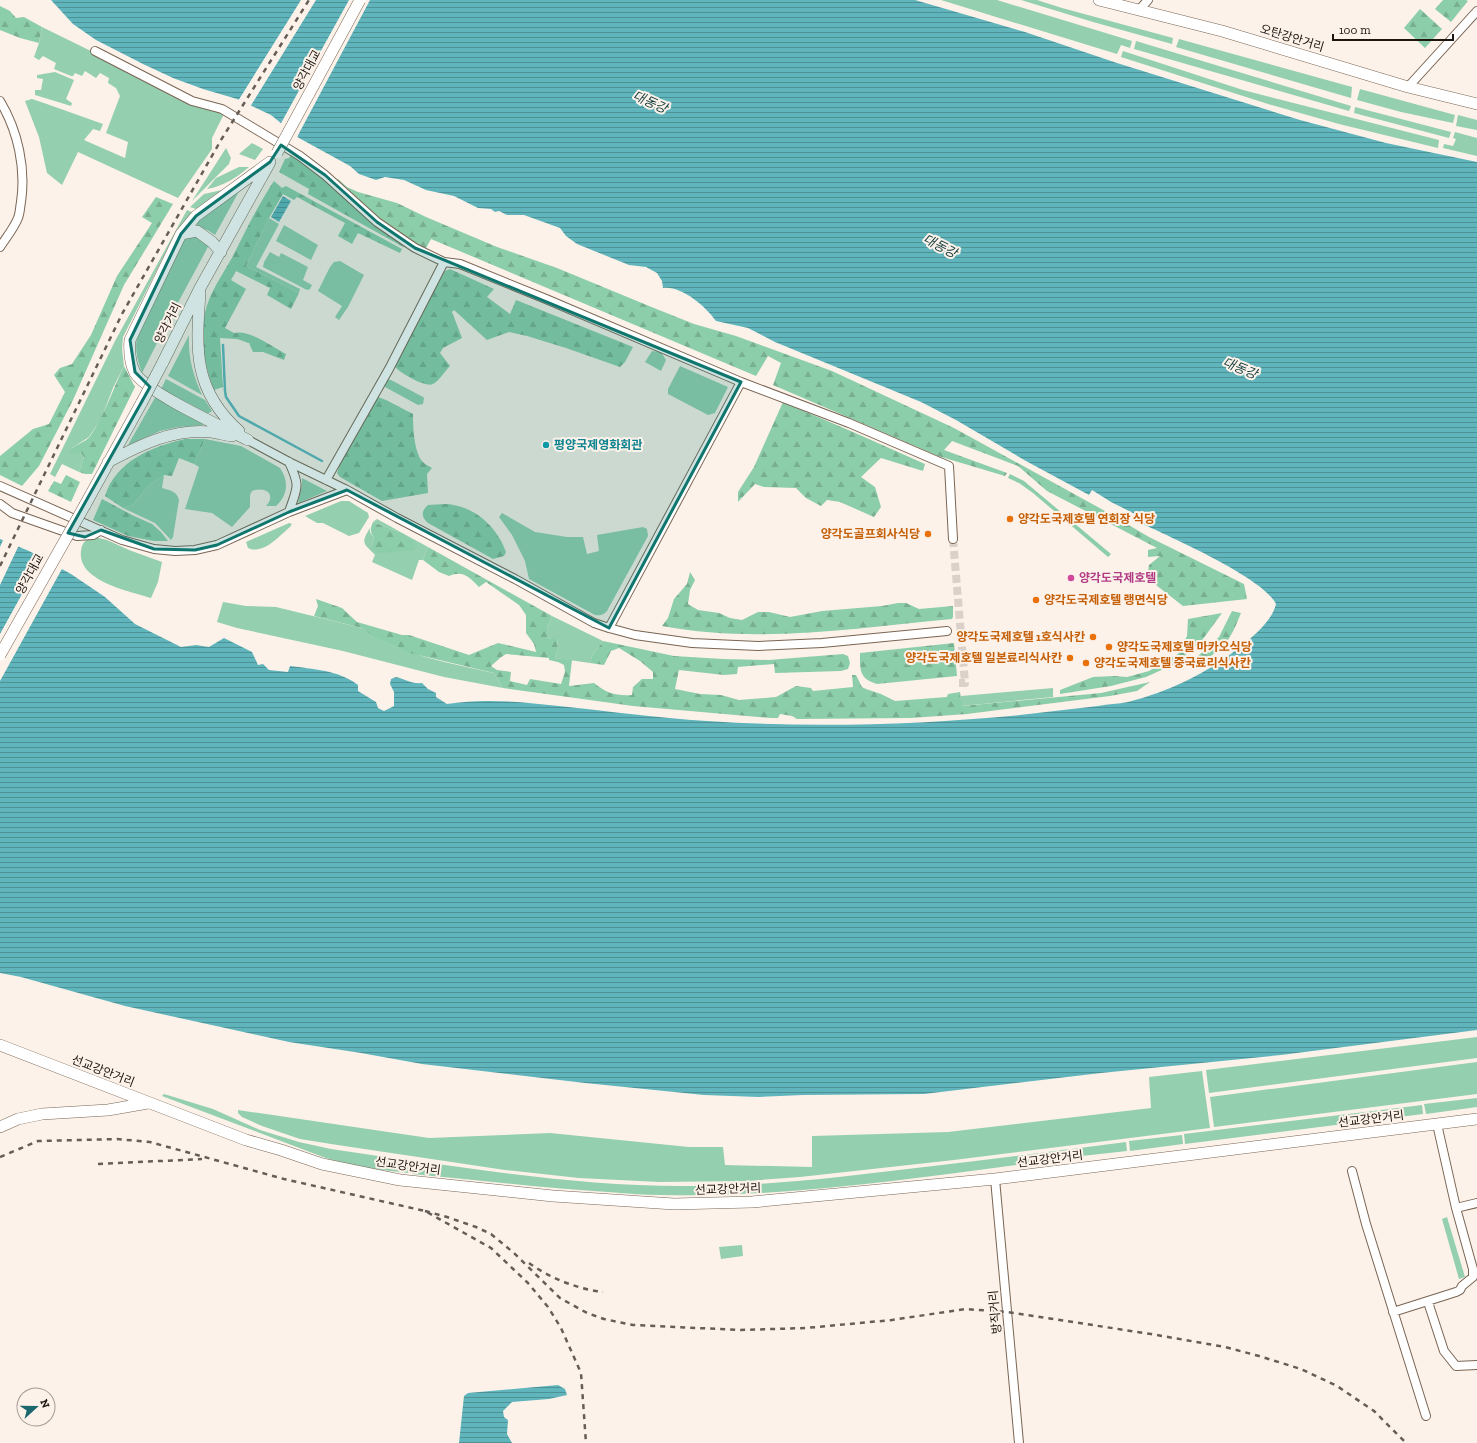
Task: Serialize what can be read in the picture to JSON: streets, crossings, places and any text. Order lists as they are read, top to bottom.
{
  "streets": {
    "main road": [
      "오탄강안거리",
      "양각대교",
      "양각거리",
      "선교강안거리"
    ],
    "street": ["방직거리"]
  },
  "crossings": [
    ["양각대교", "양각거리"],
    ["선교강안거리", "방직거리"]
  ],
  "water": ["대동강"],
  "places": [
    "평양국제영화회관",
    "양각도국제호텔 연회장 식당",
    "양각도골프회사식당",
    "양각도국제호텔",
    "양각도국제호텔 랭면식당",
    "양각도국제호텔 1호식사칸",
    "양각도국제호텔 마카오식당",
    "양각도국제호텔 일본료리식사칸",
    "양각도국제호텔 중국료리식사칸"
  ],
  "scale_bar": "100 m",
  "north": "right"
}
